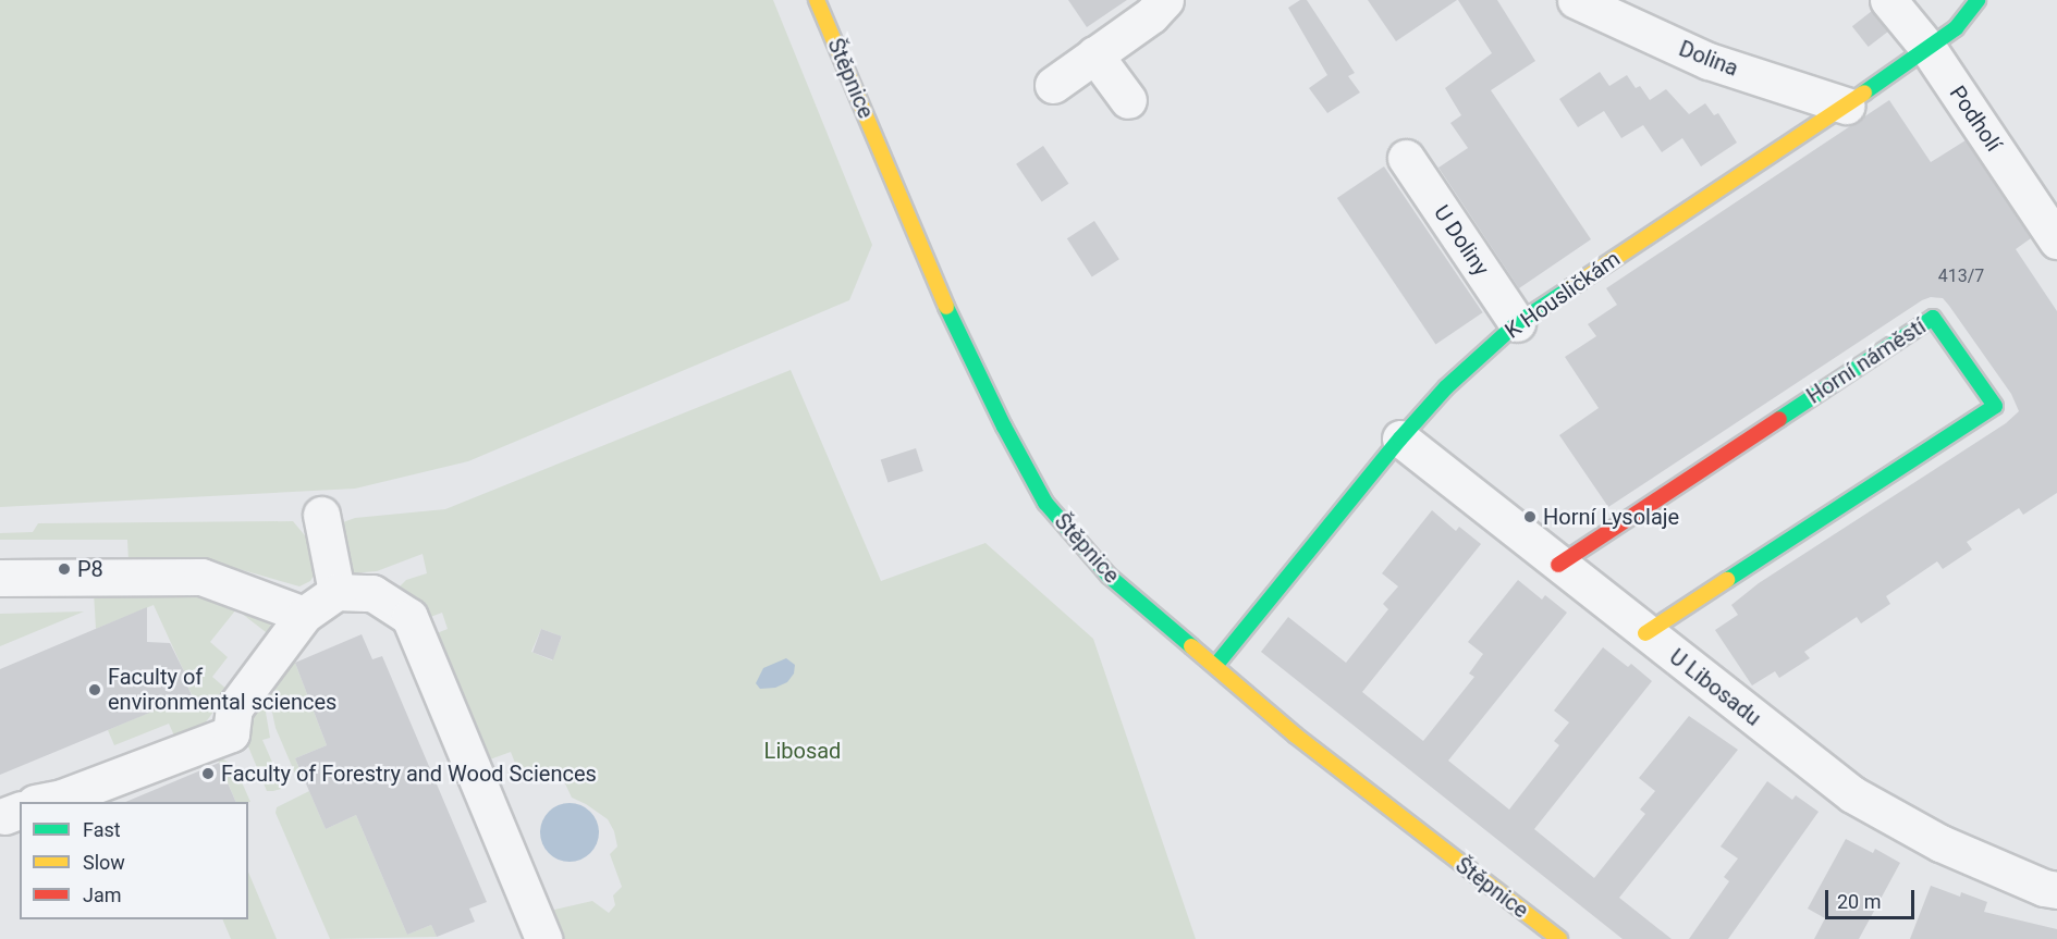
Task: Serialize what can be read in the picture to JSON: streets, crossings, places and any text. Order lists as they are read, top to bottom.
{
  "streets": {
    "street": [
      "Dolina",
      "Štěpnice",
      "Podholí",
      "U Doliny",
      "K Housličkám",
      "Horní náměstí",
      "U Libosadu"
    ]
  },
  "crossings": [
    ["Dolina", "K Housličkám"],
    ["Štěpnice", "K Housličkám"],
    ["Podholí", "K Housličkám"],
    ["U Doliny", "K Housličkám"],
    ["K Housličkám", "U Libosadu"],
    ["Horní náměstí", "U Libosadu"]
  ],
  "parks": ["Libosad"],
  "places": [
    "Horní Lysolaje",
    "P8",
    "Faculty of environmental sciences",
    "Faculty of Forestry and Wood Sciences"
  ],
  "house_numbers": ["413/7"],
  "legend": ["Fast", "Slow", "Jam"],
  "scale_bar": "20 m"
}
